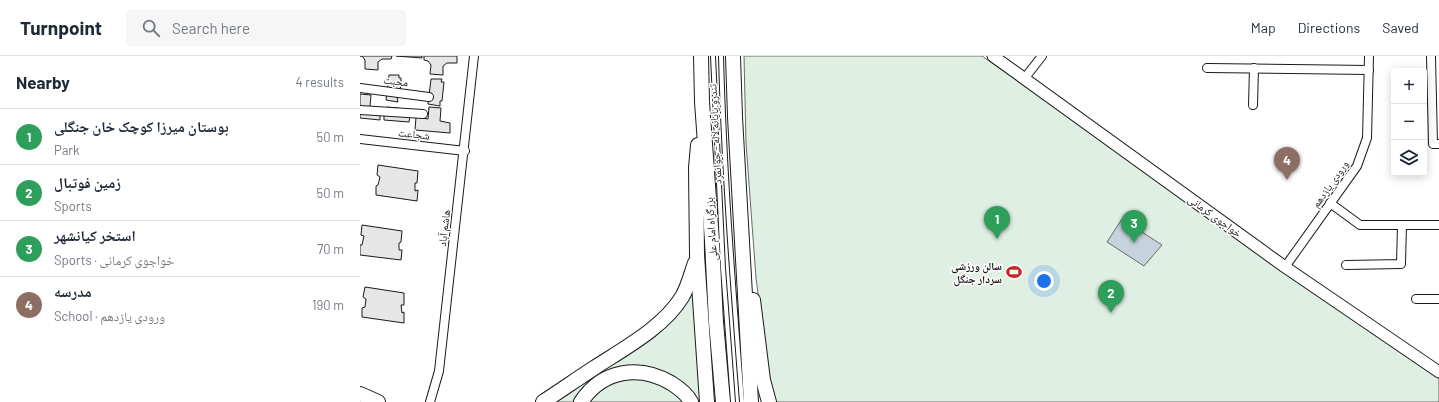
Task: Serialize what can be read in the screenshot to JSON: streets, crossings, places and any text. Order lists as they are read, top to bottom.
{
  "streets": {
    "highway": ["بزرگراه امام علی"],
    "main road": ["خواجوی کرمانی"],
    "street": [
      "محبت",
      "شجاعت",
      "ورودی یازدهم",
      "هاشم آباد"
    ],
    "lane": ["تندرو پایانه لاله - جوانمرد"]
  },
  "crossings": [
    ["شجاعت", "هاشم آباد"],
    ["ورودی یازدهم", "خواجوی کرمانی"]
  ],
  "places": {
    "sports": ["سالن ورزشی سردار جنگل"]
  },
  "page": {
    "header": "Turnpoint",
    "search": "Search here",
    "nav": ["Map", "Directions", "Saved"],
    "heading": ["Nearby", "4 results"],
    "map_buttons": ["+", "−"],
    "list": [
      {
        "mark": "1",
        "name": "بوستان میرزا کوچک خان جنگلی",
        "note": "Park",
        "value": "50 m"
      },
      {
        "mark": "2",
        "name": "زمین فوتبال",
        "note": "Sports",
        "value": "50 m"
      },
      {
        "mark": "3",
        "name": "استخر کیانشهر",
        "note": "Sports · خواجوی کرمانی",
        "value": "70 m"
      },
      {
        "mark": "4",
        "name": "مدرسه",
        "note": "School · ورودی یازدهم",
        "value": "190 m"
      }
    ],
    "pins": [
      "4",
      "1",
      "3",
      "2"
    ]
  }
}
